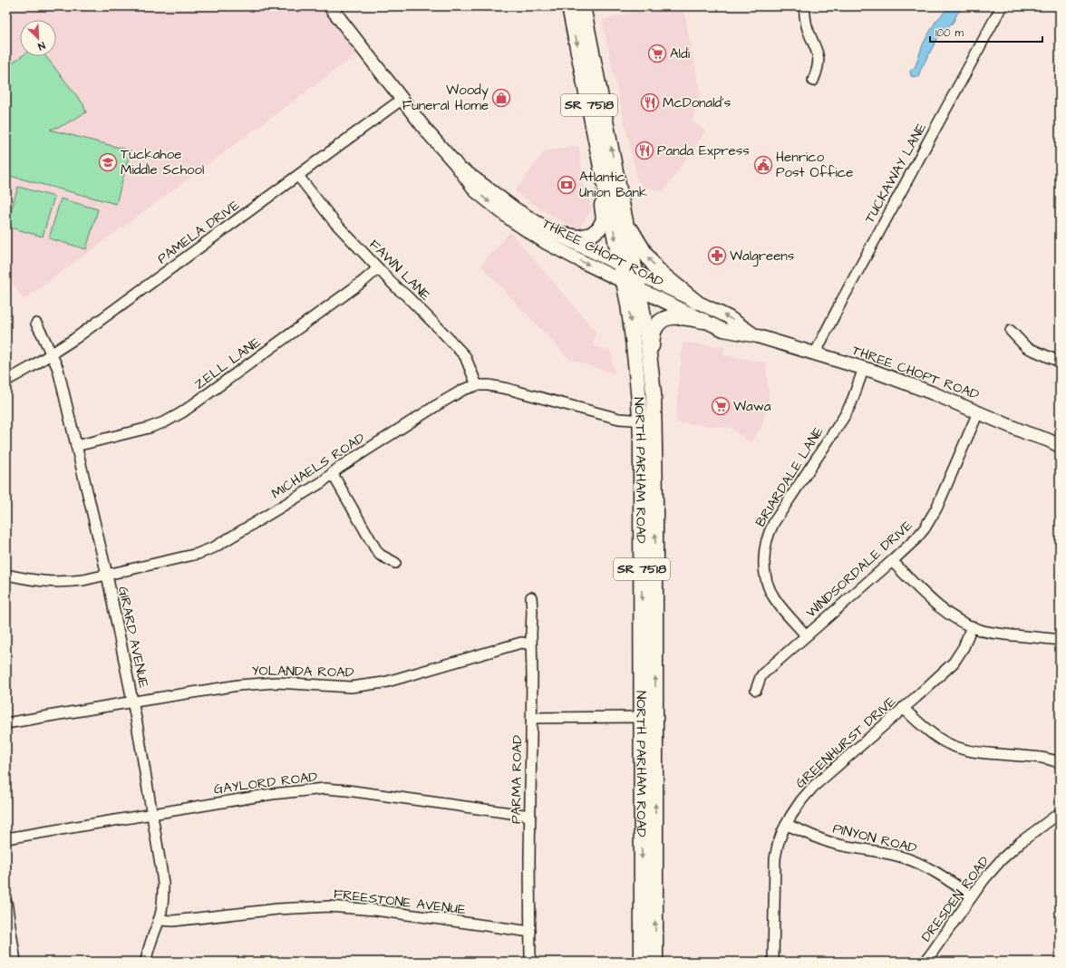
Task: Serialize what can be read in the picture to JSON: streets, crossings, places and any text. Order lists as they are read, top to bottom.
{
  "streets": {
    "highway": ["SR 7518", "NORTH PARHAM ROAD"],
    "main road": ["THREE CHOPT ROAD"],
    "street": [
      "TUCKAWAY LANE",
      "PAMELA DRIVE",
      "FAWN LANE",
      "ZELL LANE",
      "MICHAELS ROAD",
      "BRIARDALE LANE",
      "WINDSORDALE DRIVE",
      "GIRARD AVENUE",
      "YOLANDA ROAD",
      "GREENHURST DRIVE",
      "PARMA ROAD",
      "GAYLORD ROAD",
      "PINYON ROAD",
      "DRESDEN ROAD",
      "FREESTONE AVENUE"
    ]
  },
  "crossings": [
    ["TUCKAWAY LANE", "THREE CHOPT ROAD"],
    ["PAMELA DRIVE", "THREE CHOPT ROAD"],
    ["PAMELA DRIVE", "FAWN LANE"],
    ["PAMELA DRIVE", "GIRARD AVENUE"],
    ["THREE CHOPT ROAD", "NORTH PARHAM ROAD"],
    ["THREE CHOPT ROAD", "BRIARDALE LANE"],
    ["THREE CHOPT ROAD", "WINDSORDALE DRIVE"],
    ["FAWN LANE", "ZELL LANE"],
    ["FAWN LANE", "MICHAELS ROAD"],
    ["ZELL LANE", "GIRARD AVENUE"],
    ["MICHAELS ROAD", "NORTH PARHAM ROAD"],
    ["MICHAELS ROAD", "GIRARD AVENUE"],
    ["BRIARDALE LANE", "WINDSORDALE DRIVE"],
    ["GIRARD AVENUE", "YOLANDA ROAD"],
    ["GIRARD AVENUE", "GAYLORD ROAD"],
    ["GIRARD AVENUE", "FREESTONE AVENUE"],
    ["YOLANDA ROAD", "PARMA ROAD"],
    ["GREENHURST DRIVE", "PINYON ROAD"],
    ["PARMA ROAD", "GAYLORD ROAD"],
    ["PARMA ROAD", "FREESTONE AVENUE"],
    ["PINYON ROAD", "DRESDEN ROAD"]
  ],
  "places": {
    "supermarket": ["Aldi", "Wawa"],
    "shop": ["Woody Funeral Home"],
    "restaurant": ["McDonald's", "Panda Express"],
    "school or university": ["Tuckahoe Middle School"],
    "public building": ["Henrico Post Office"],
    "bank": ["Atlantic Union Bank"],
    "pharmacy": ["Walgreens"]
  },
  "scale_bar": "100 m",
  "north": "bottom right"
}
